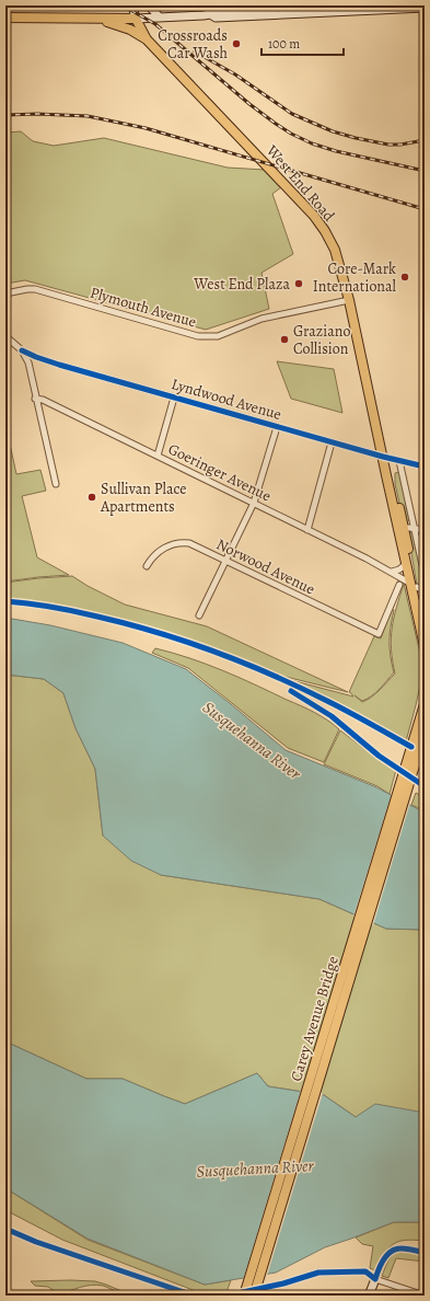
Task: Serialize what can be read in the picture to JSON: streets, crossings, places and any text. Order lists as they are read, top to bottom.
{
  "streets": {
    "main road": ["West End Road", "Carey Avenue Bridge"],
    "street": [
      "Plymouth Avenue",
      "Lyndwood Avenue",
      "Goeringer Avenue",
      "Norwood Avenue"
    ]
  },
  "crossings": [
    ["West End Road", "Plymouth Avenue"],
    ["West End Road", "Lyndwood Avenue"],
    ["West End Road", "Goeringer Avenue"]
  ],
  "water": ["Susquehanna River"],
  "places": [
    "Crossroads Car Wash",
    "Core-Mark International",
    "West End Plaza",
    "Graziano Collision",
    "Sullivan Place Apartments"
  ],
  "scale_bar": "100 m"
}
